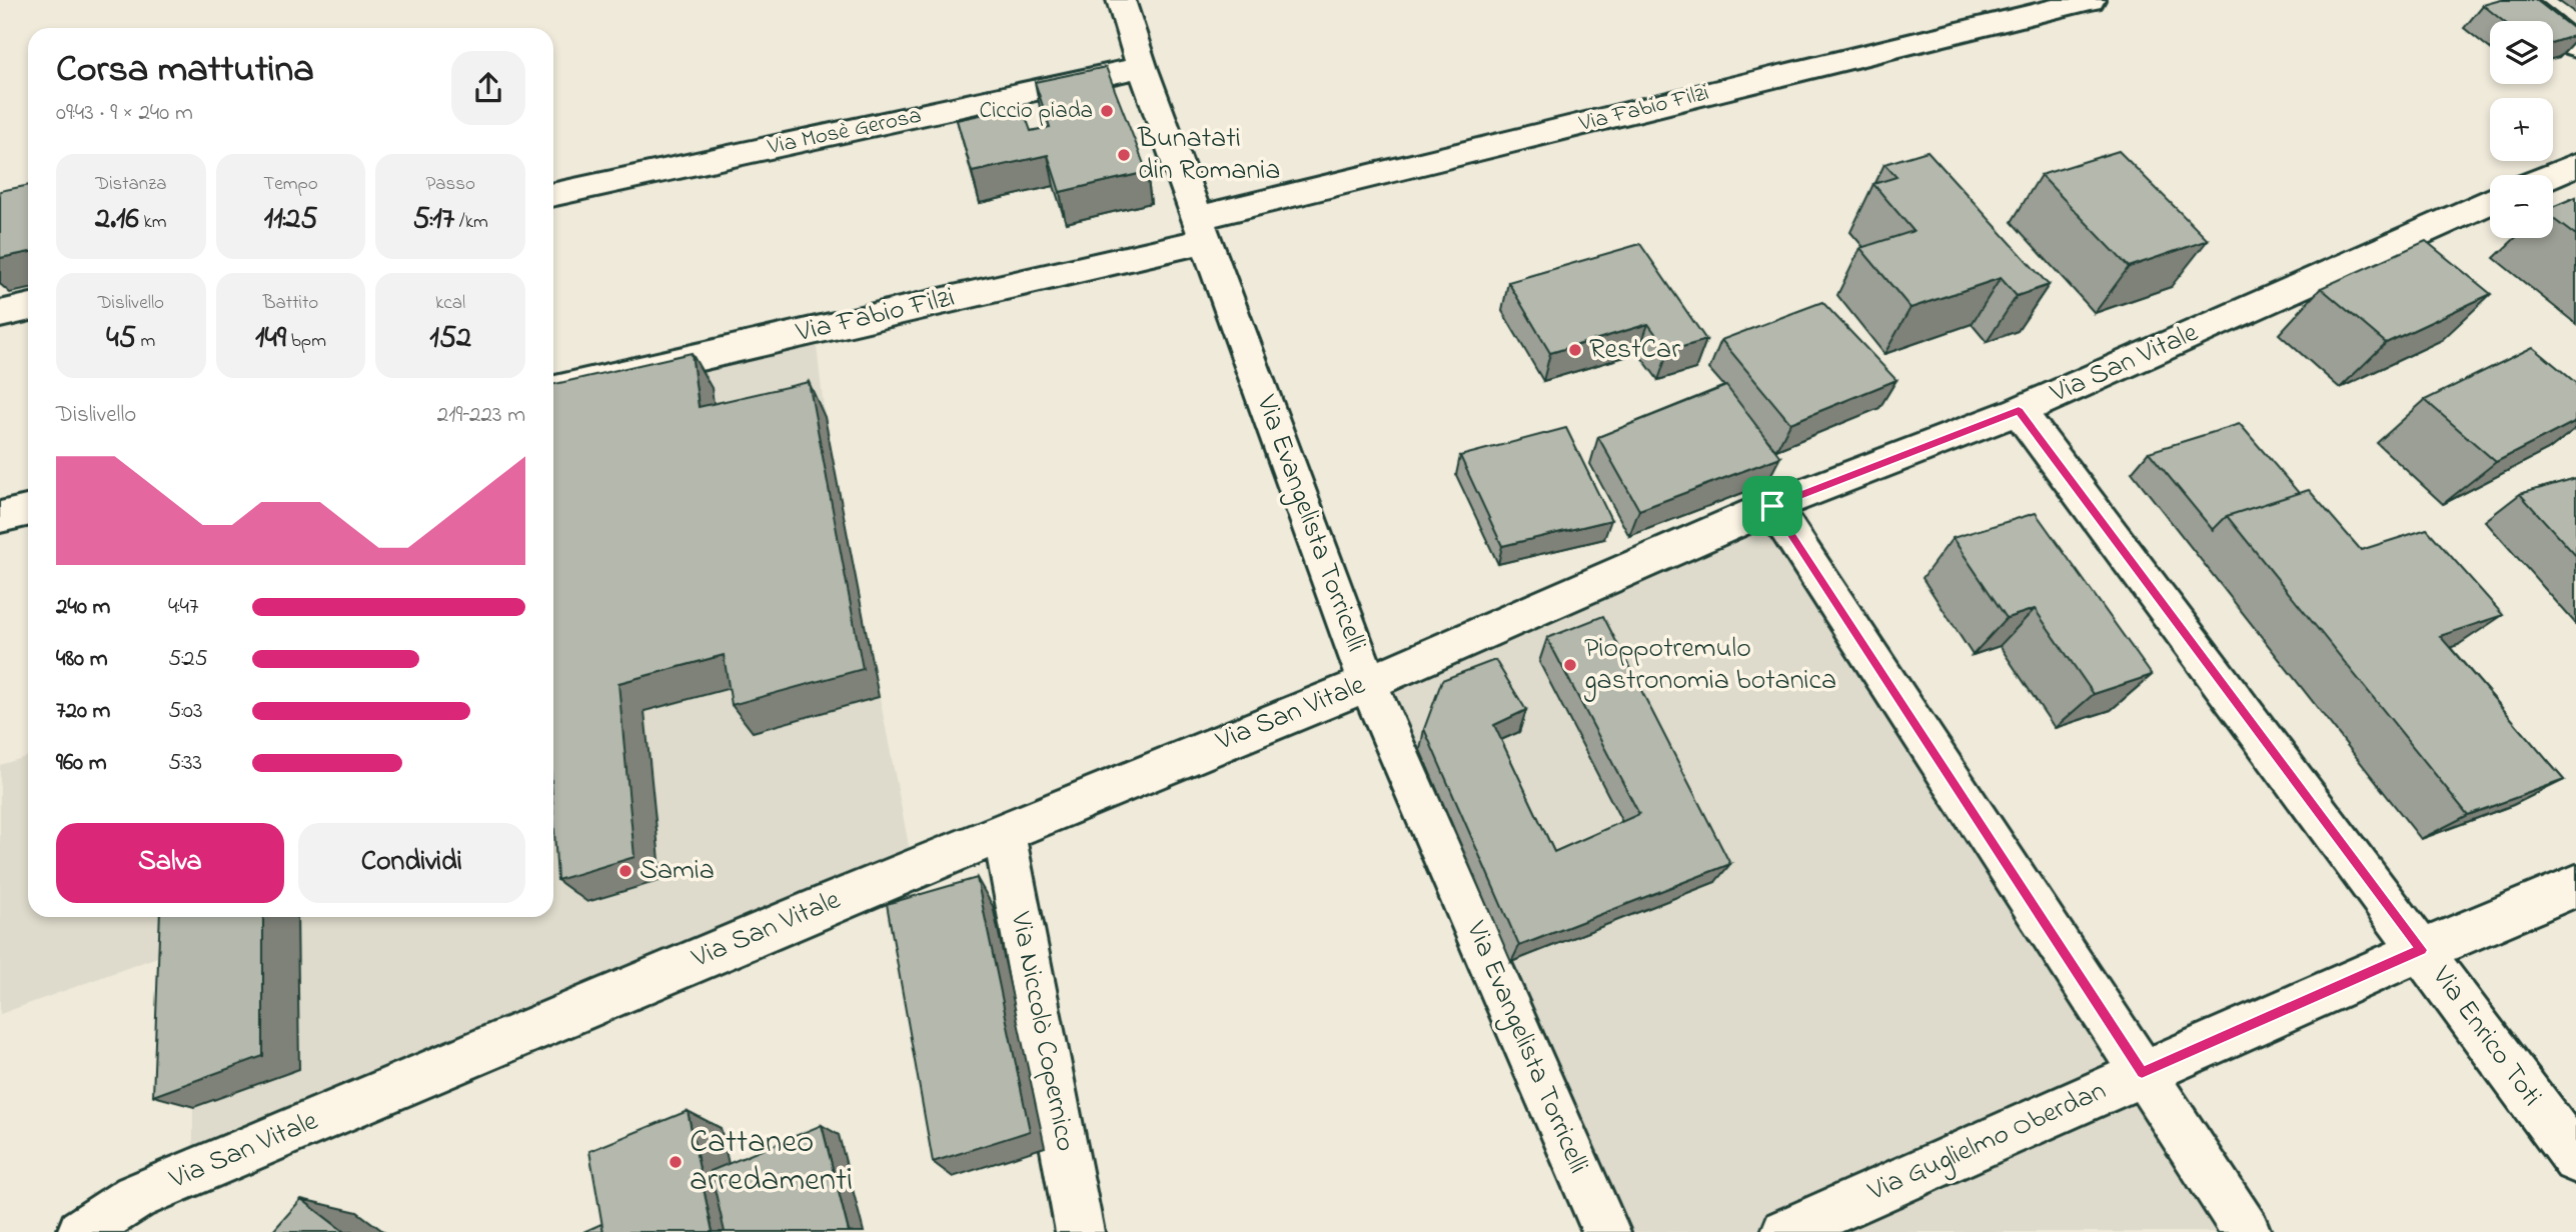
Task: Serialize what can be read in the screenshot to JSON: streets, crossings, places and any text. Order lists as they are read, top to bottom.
{
  "streets": {
    "street": [
      "Via Fabio Filzi",
      "Via Mosè Gerosa",
      "Via San Vitale",
      "Via Evangelista Torricelli",
      "Via Niccolò Copernico",
      "Via Enrico Toti",
      "Via Guglielmo Oberdan"
    ]
  },
  "crossings": [
    ["Via Fabio Filzi", "Via Evangelista Torricelli"],
    ["Via Mosè Gerosa", "Via Evangelista Torricelli"],
    ["Via San Vitale", "Via Evangelista Torricelli"],
    ["Via San Vitale", "Via Niccolò Copernico"],
    ["Via San Vitale", "Via Enrico Toti"],
    ["Via Enrico Toti", "Via Guglielmo Oberdan"]
  ],
  "places": [
    "Ciccio piada",
    "Bunatati din Romania",
    "RestCar",
    "Pioppotremulo gastronomia botanica",
    "Samia",
    "Cattaneo arredamenti"
  ],
  "page": {
    "map_buttons": ["+", "−"],
    "heading": ["Corsa mattutina", "09:43 · 9 × 240 m"],
    "stats": [
      ["Distanza", "2.16 km"],
      ["Tempo", "11:25"],
      ["Passo", "5:17 /km"],
      ["Dislivello", "45 m"],
      ["Battito", "149 bpm"],
      ["kcal", "152"]
    ],
    "chart": ["Dislivello", "219–223 m"],
    "list": [
      {
        "name": "240 m",
        "note": "4:47"
      },
      {
        "name": "480 m",
        "note": "5:25"
      },
      {
        "name": "720 m",
        "note": "5:03"
      },
      {
        "name": "960 m",
        "note": "5:33"
      }
    ],
    "buttons": ["Salva", "Condividi"]
  }
}
